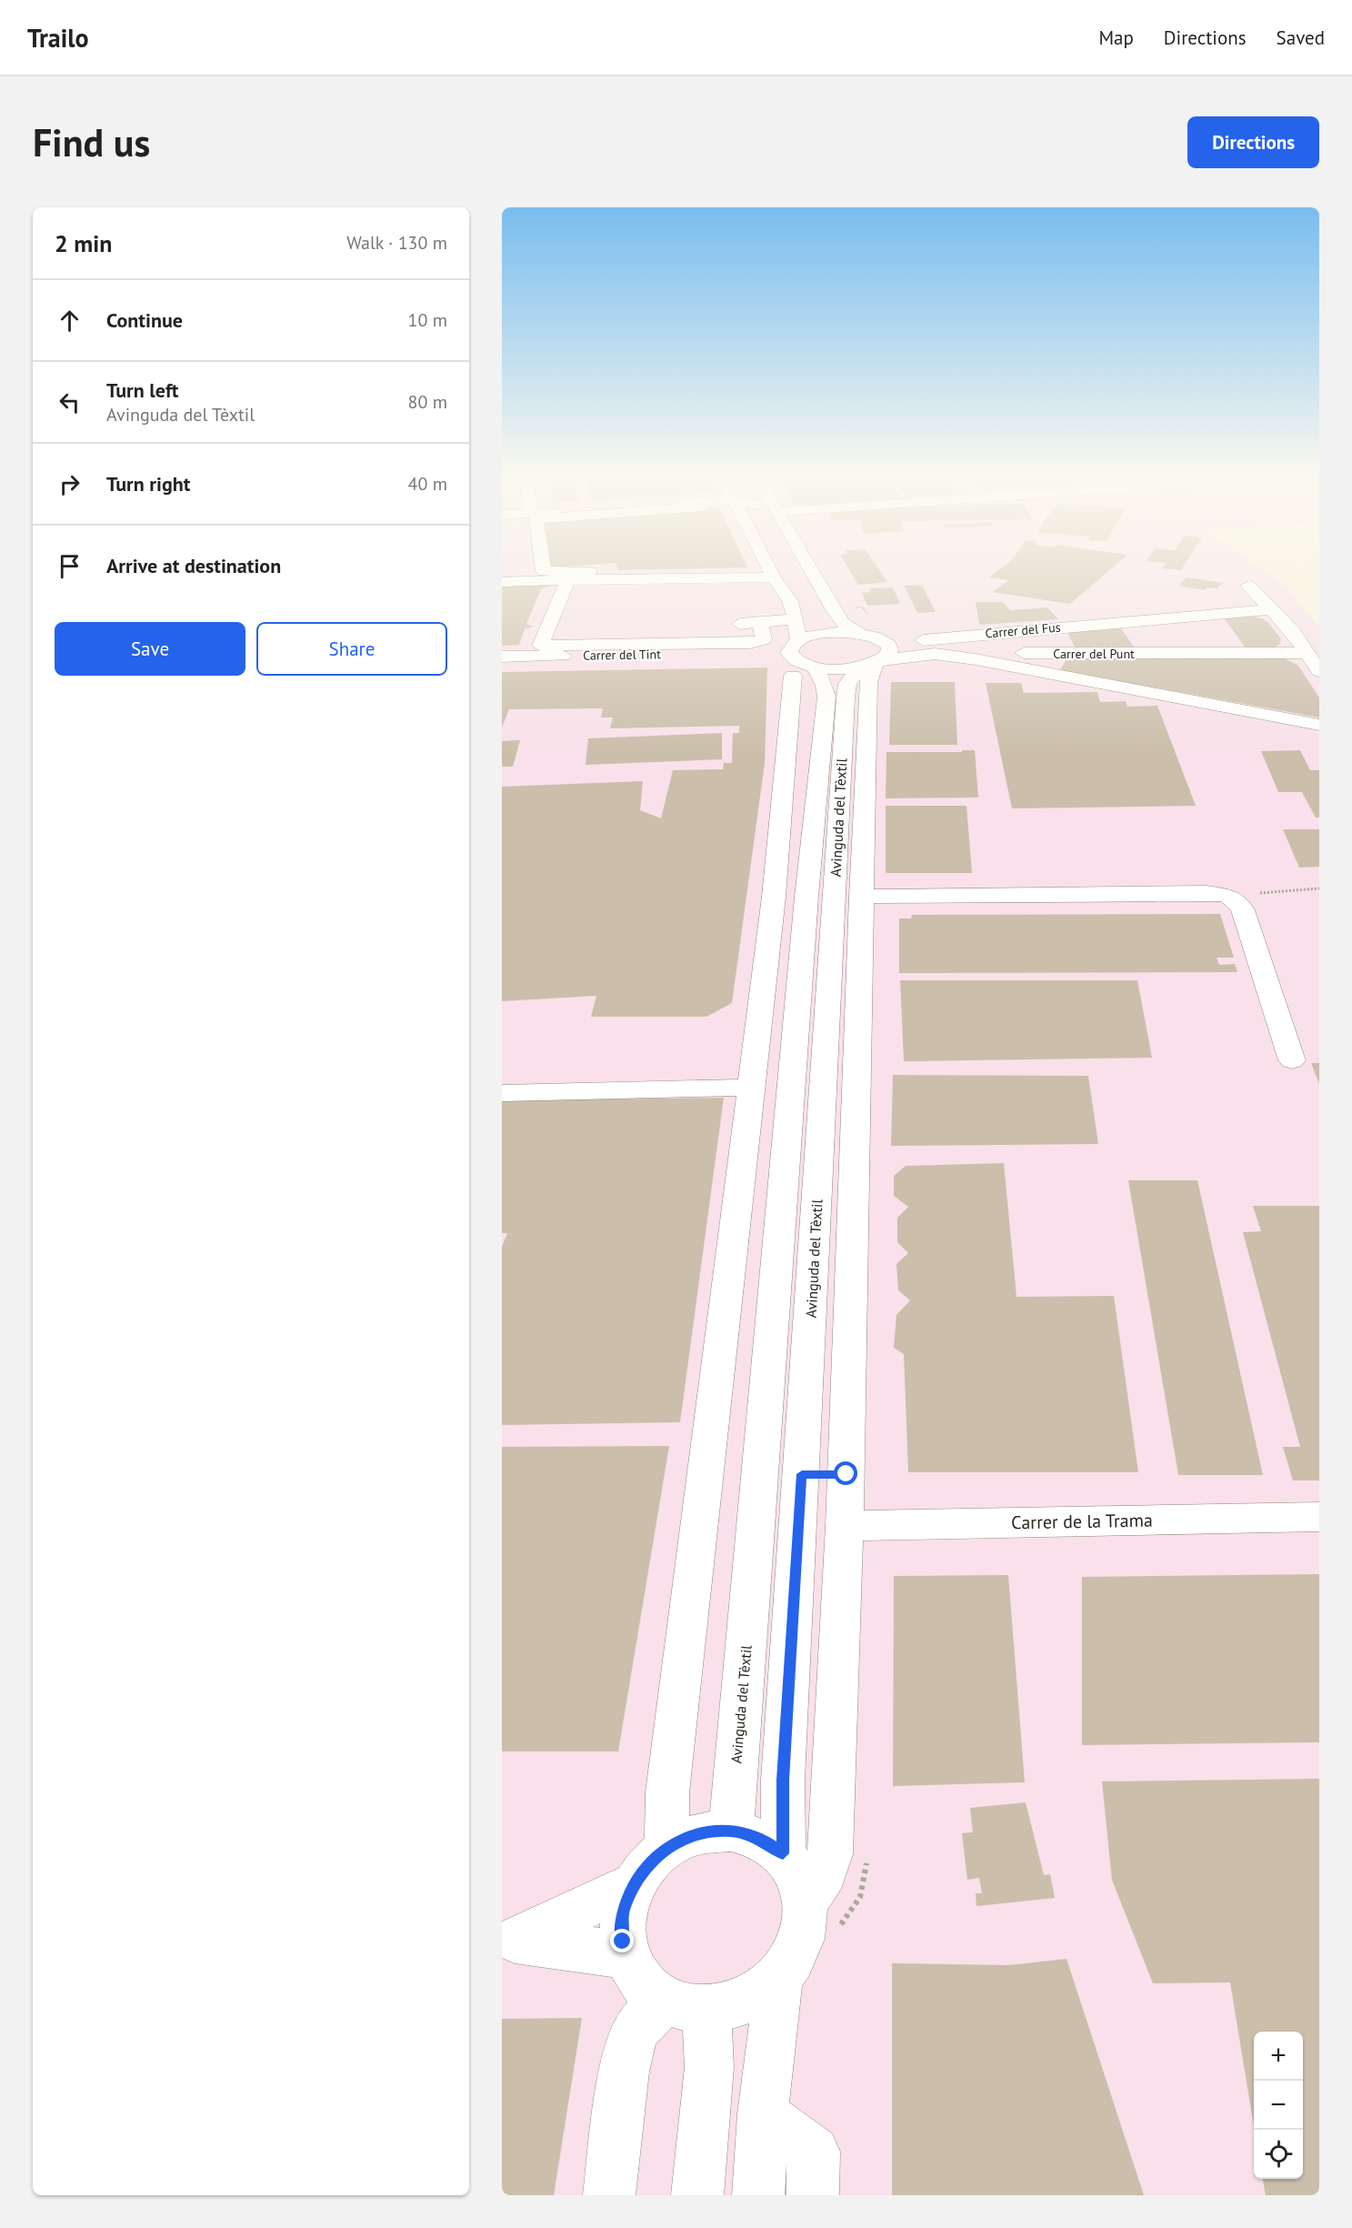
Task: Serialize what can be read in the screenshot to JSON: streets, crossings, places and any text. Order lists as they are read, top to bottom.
{
  "streets": {
    "street": [
      "Carrer del Fus",
      "Carrer del Punt",
      "Carrer del Tint",
      "Avinguda del Tèxtil",
      "Carrer de la Trama"
    ]
  },
  "crossings": [
    ["Carrer del Fus", "Carrer del Punt"],
    ["Carrer del Punt", "Avinguda del Tèxtil"]
  ],
  "page": {
    "header": "Trailo",
    "nav": ["Map", "Directions", "Saved"],
    "buttons": [
      "Directions",
      ["Save", "Share"]
    ],
    "title": "Find us",
    "heading": ["2 min", "Walk · 130 m"],
    "list": [
      ["Continue", "10 m"],
      ["Turn left", "Avinguda del Tèxtil", "80 m"],
      ["Turn right", "40 m"],
      "Arrive at destination"
    ],
    "map_buttons": ["+", "−"]
  }
}
